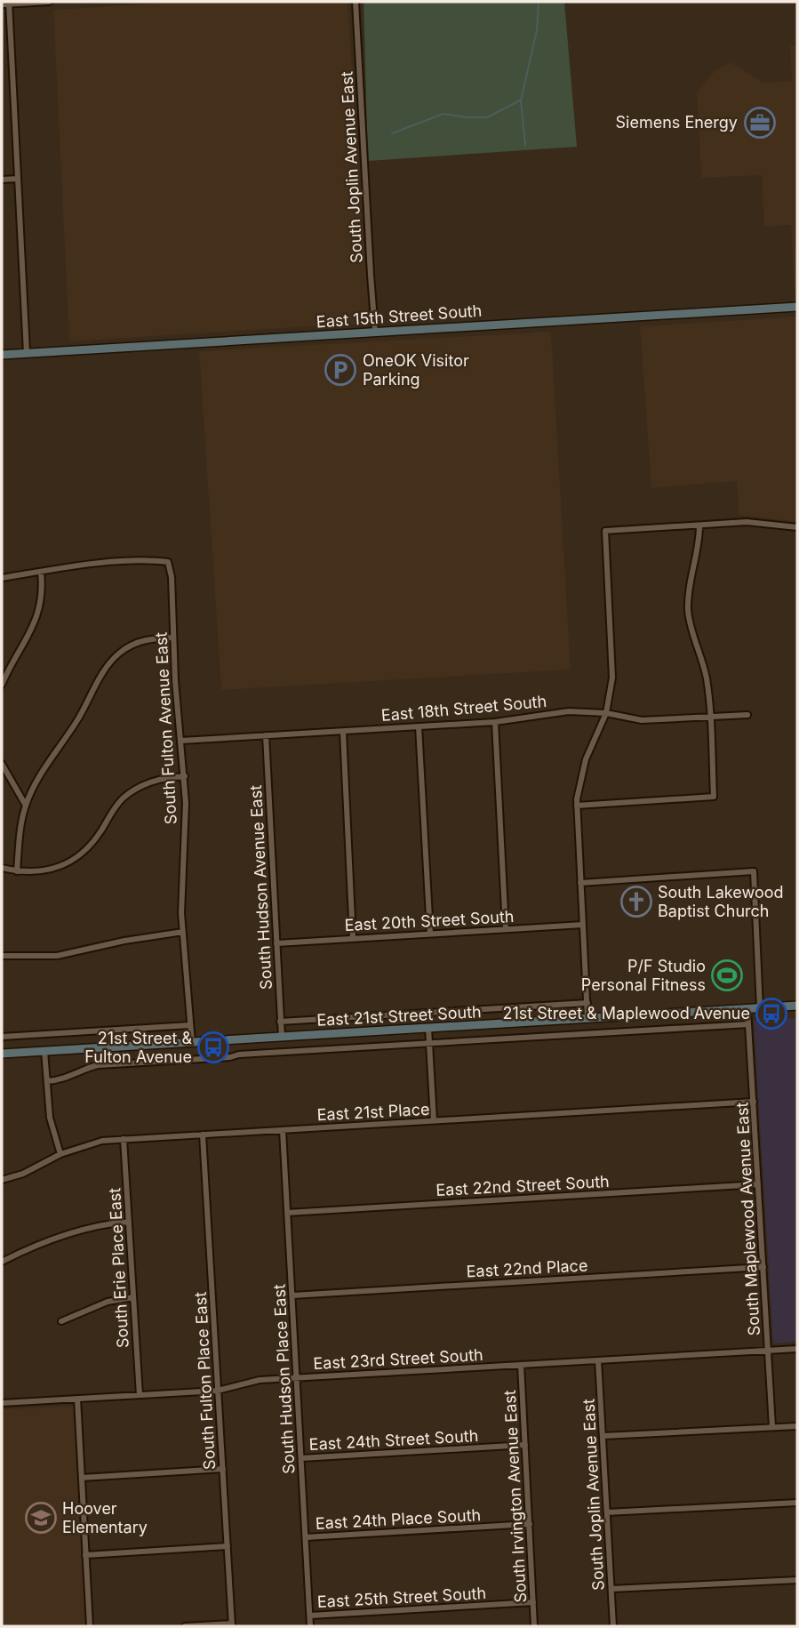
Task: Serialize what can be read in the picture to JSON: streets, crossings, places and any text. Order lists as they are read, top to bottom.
{
  "streets": {
    "main road": ["East 15th Street South", "East 21st Street South"],
    "street": [
      "South Joplin Avenue East",
      "East 18th Street South",
      "South Fulton Avenue East",
      "South Hudson Avenue East",
      "East 20th Street South",
      "East 21st Place",
      "East 22nd Street South",
      "South Maplewood Avenue East",
      "South Erie Place East",
      "East 22nd Place",
      "East 23rd Street South",
      "South Hudson Place East",
      "South Fulton Place East",
      "East 24th Street South",
      "South Irvington Avenue East",
      "East 24th Place South",
      "East 25th Street South"
    ]
  },
  "crossings": [
    ["South Joplin Avenue East", "East 15th Street South"],
    ["South Joplin Avenue East", "East 23rd Street South"],
    ["East 18th Street South", "South Fulton Avenue East"],
    ["East 18th Street South", "South Hudson Avenue East"],
    ["South Fulton Avenue East", "East 21st Street South"],
    ["South Hudson Avenue East", "East 20th Street South"],
    ["South Hudson Avenue East", "East 21st Street South"],
    ["East 21st Street South", "South Maplewood Avenue East"],
    ["East 21st Place", "South Maplewood Avenue East"],
    ["East 21st Place", "South Erie Place East"],
    ["East 21st Place", "South Hudson Place East"],
    ["East 21st Place", "South Fulton Place East"],
    ["East 22nd Street South", "South Maplewood Avenue East"],
    ["East 22nd Street South", "South Hudson Place East"],
    ["South Maplewood Avenue East", "East 22nd Place"],
    ["South Maplewood Avenue East", "East 23rd Street South"],
    ["South Erie Place East", "East 23rd Street South"],
    ["East 22nd Place", "South Hudson Place East"],
    ["East 23rd Street South", "South Hudson Place East"],
    ["East 23rd Street South", "South Fulton Place East"],
    ["East 23rd Street South", "South Irvington Avenue East"],
    ["South Hudson Place East", "East 24th Street South"],
    ["South Hudson Place East", "East 24th Place South"],
    ["South Hudson Place East", "East 25th Street South"],
    ["East 24th Street South", "South Irvington Avenue East"],
    ["South Irvington Avenue East", "East 24th Place South"],
    ["South Irvington Avenue East", "East 25th Street South"]
  ],
  "places": {
    "office": ["Siemens Energy"],
    "parking": ["OneOK Visitor Parking"],
    "church": ["South Lakewood Baptist Church"],
    "sports": ["P/F Studio Personal Fitness"],
    "bus stop": ["21st Street & Maplewood Avenue", "21st Street & Fulton Avenue"],
    "school or university": ["Hoover Elementary"]
  }
}
